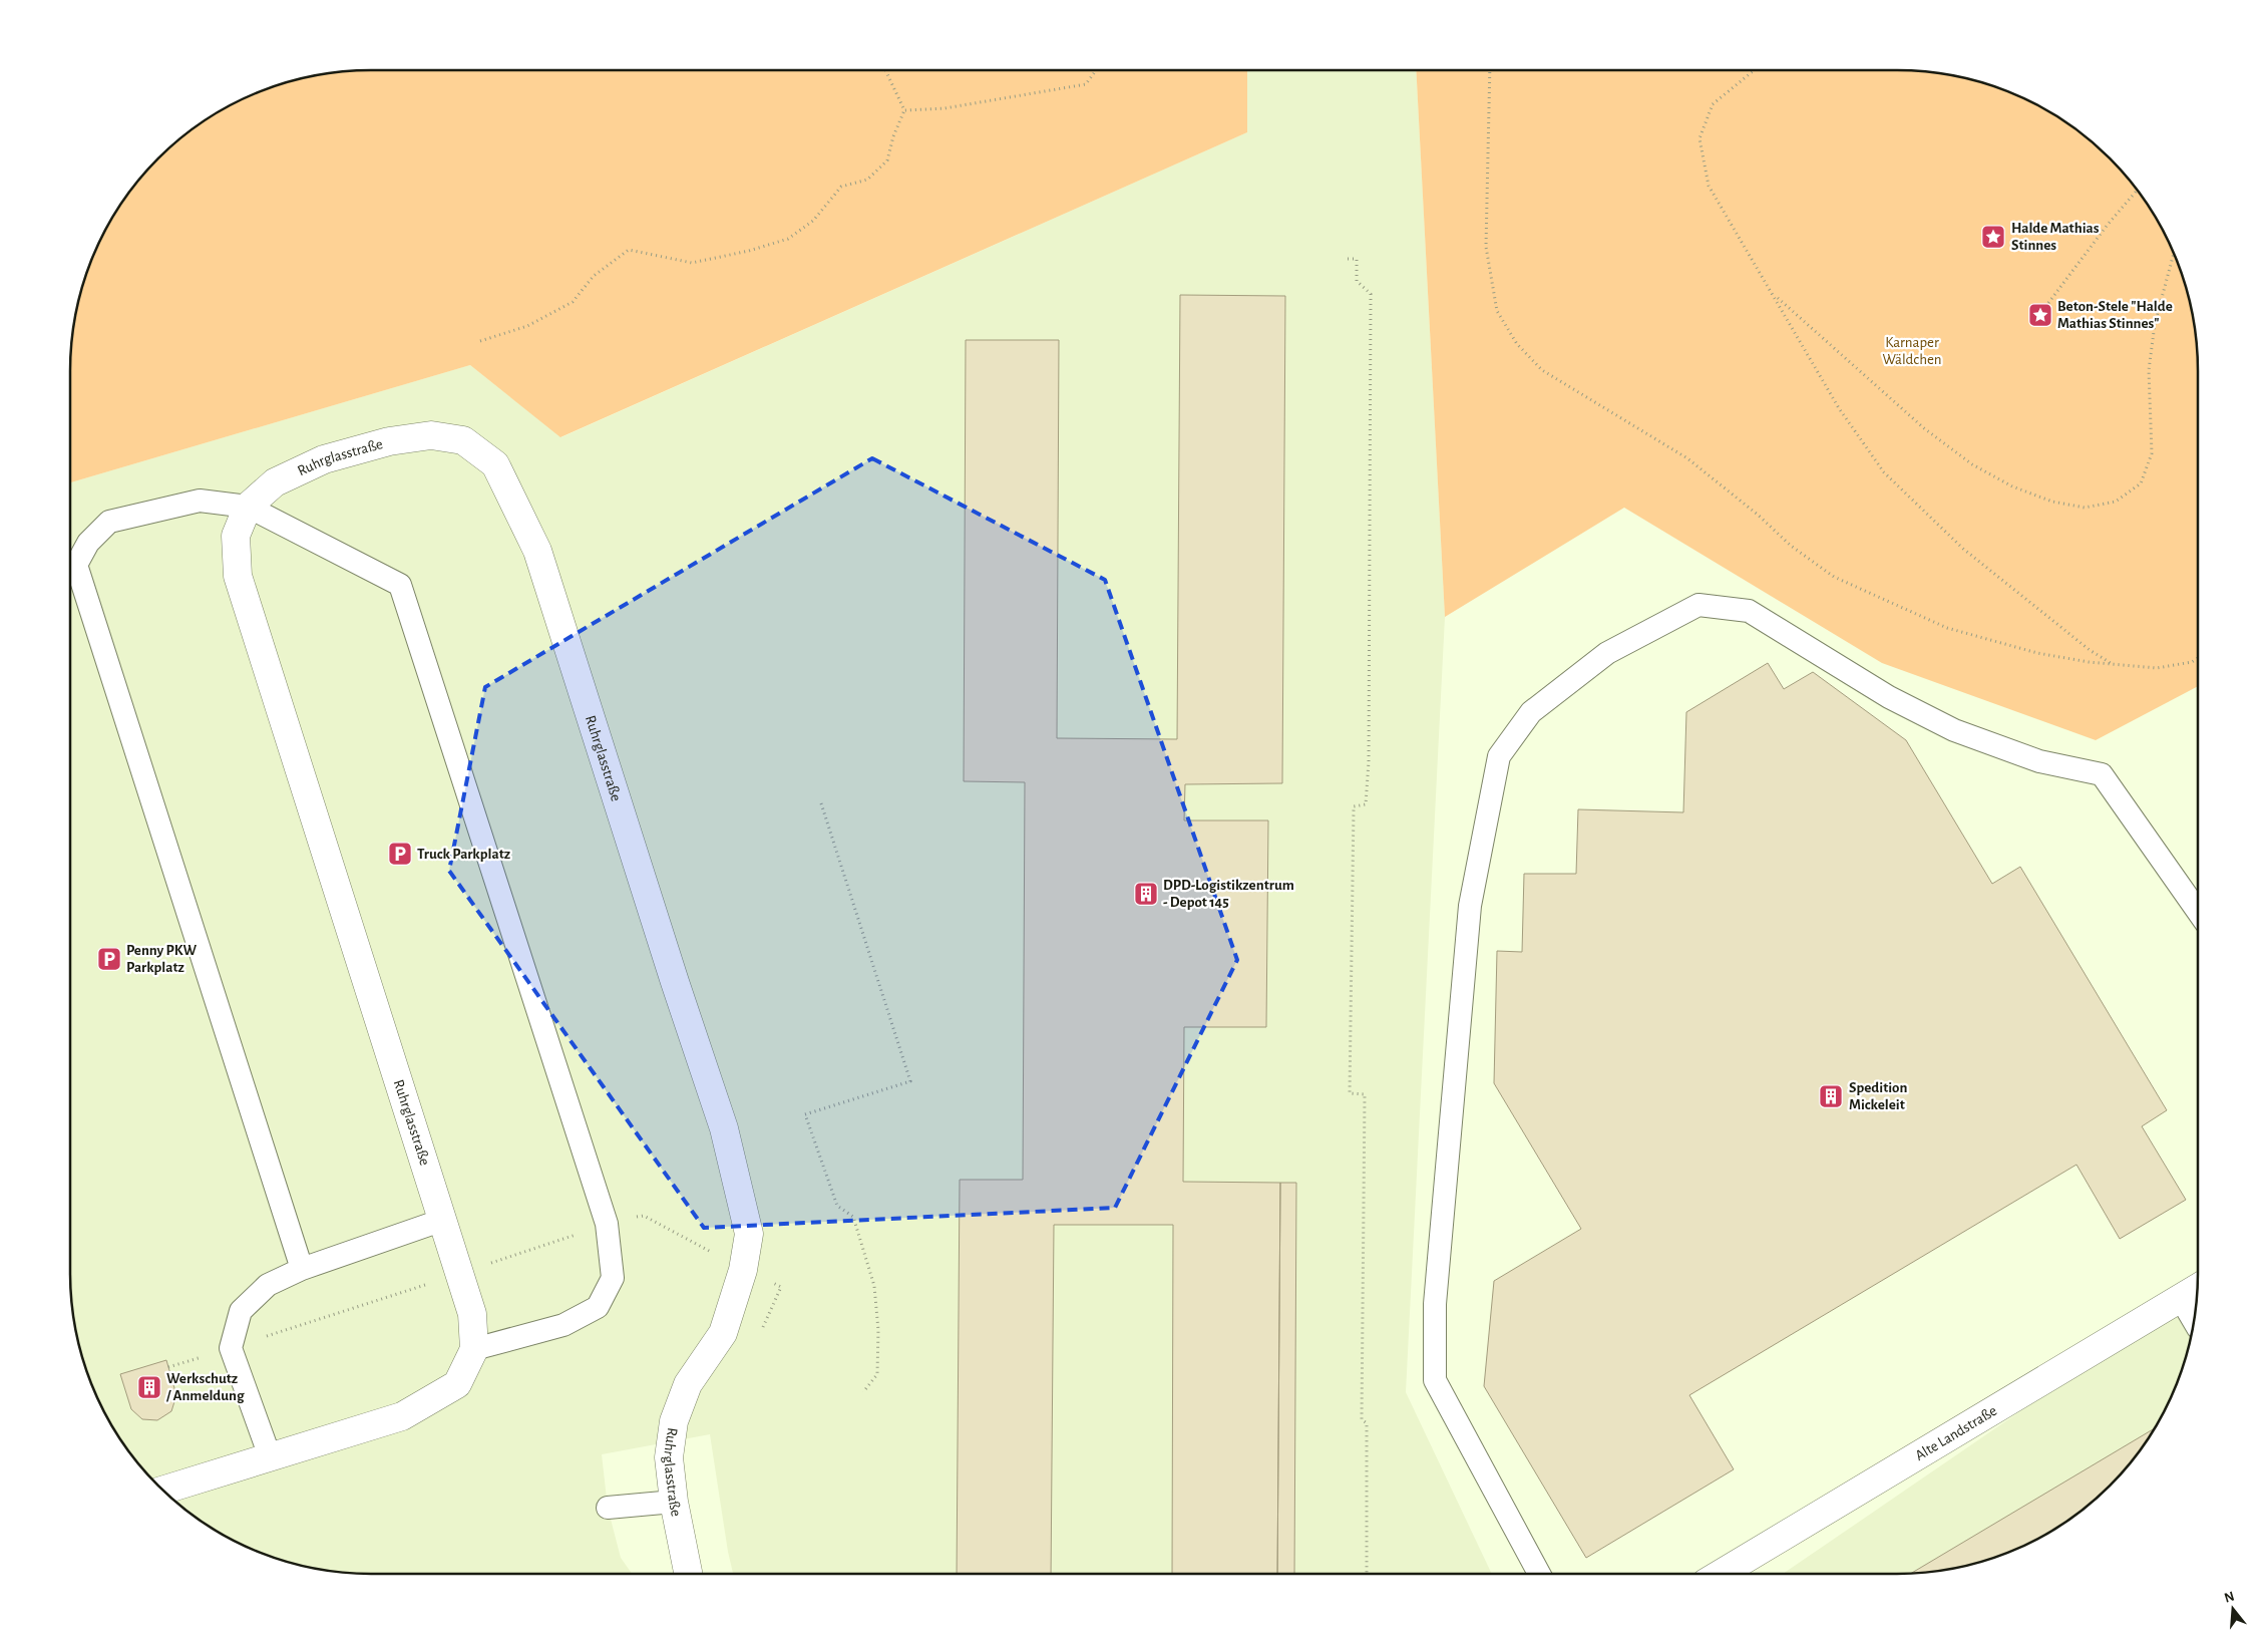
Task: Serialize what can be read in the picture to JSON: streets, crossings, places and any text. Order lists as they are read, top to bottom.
{
  "streets": {
    "street": ["Ruhrglasstraße", "Alte Landstraße"]
  },
  "parks": ["Karnaper Wäldchen"],
  "places": {
    "place": ["Halde Mathias Stinnes", "Beton-Stele \"Halde Mathias Stinnes\""],
    "parking": ["Truck Parkplatz", "Penny PKW Parkplatz"],
    "building": ["DPD-Logistikzentrum - Depot 145", "Spedition Mickeleit", "Werkschutz / Anmeldung"]
  },
  "north": "top"
}
